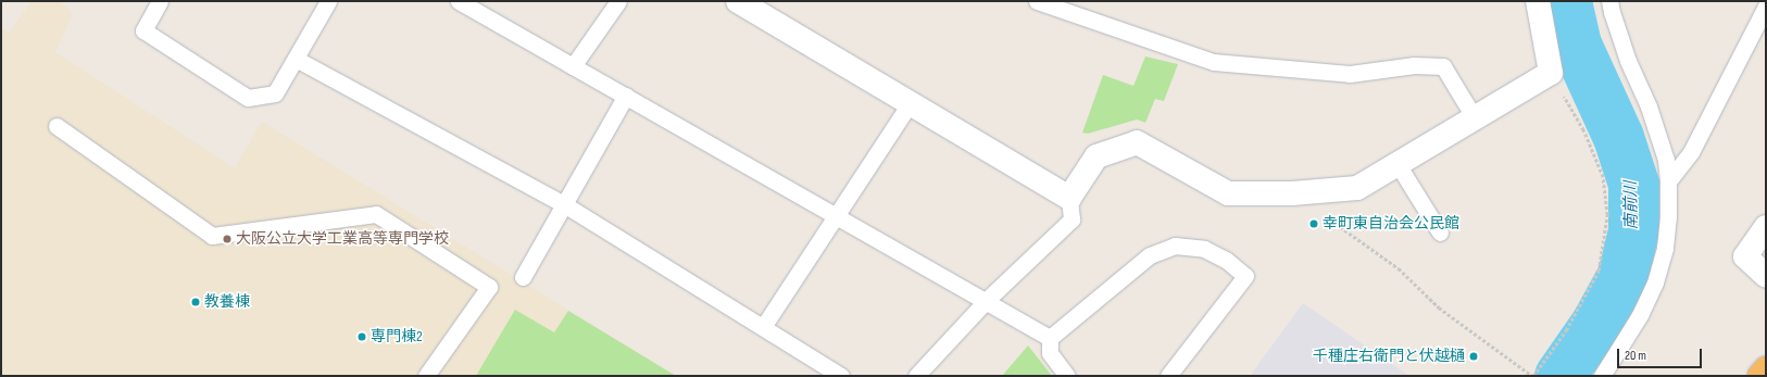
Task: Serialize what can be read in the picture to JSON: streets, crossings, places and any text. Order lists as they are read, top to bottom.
{
  "water": ["南前川"],
  "places": [
    "幸町東自治会公民館",
    "大阪公立大学工業高等専門学校",
    "教養棟",
    "専門棟2",
    "千種庄右衛門と伏越樋"
  ],
  "scale_bar": "20 m"
}
